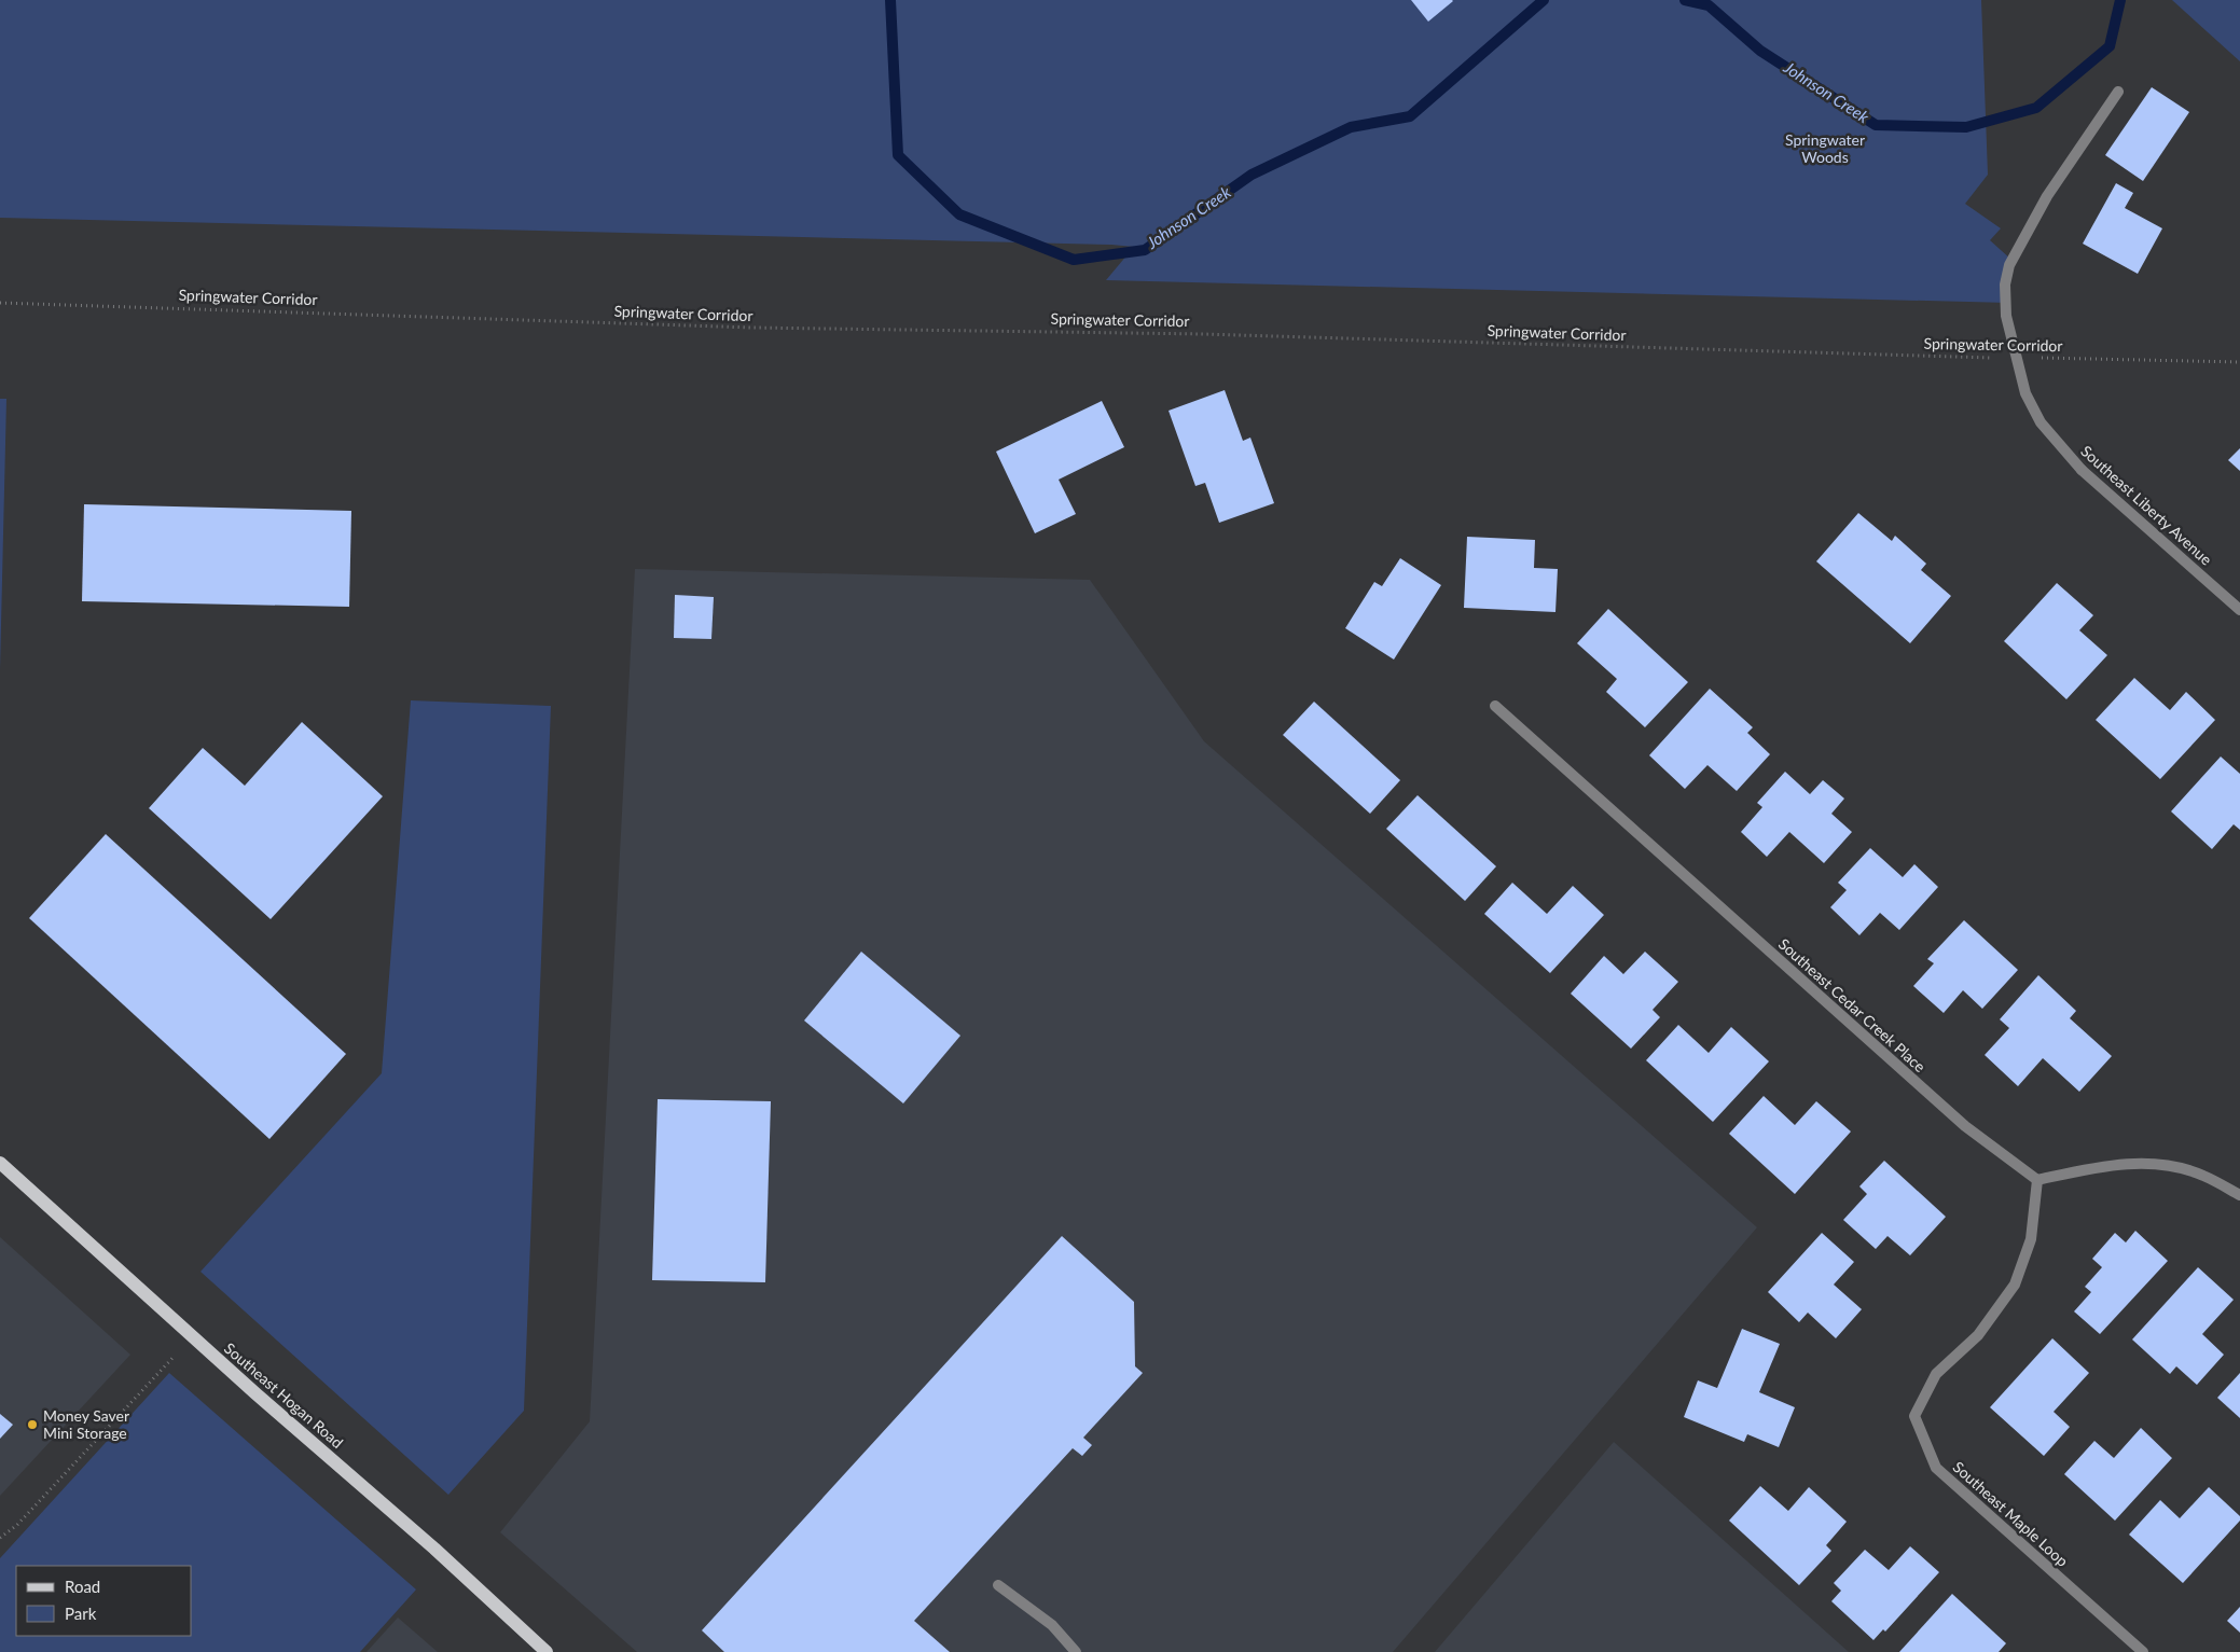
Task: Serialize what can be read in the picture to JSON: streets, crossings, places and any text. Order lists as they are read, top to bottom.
{
  "streets": {
    "main road": ["Southeast Hogan Road"],
    "street": ["Southeast Liberty Avenue", "Southeast Cedar Creek Place", "Southeast Maple Loop"],
    "path": ["Springwater Corridor"]
  },
  "crossings": [
    ["Springwater Corridor", "Southeast Liberty Avenue"],
    ["Southeast Cedar Creek Place", "Southeast Maple Loop"]
  ],
  "water": ["Johnson Creek"],
  "parks": ["Springwater Woods"],
  "places": ["Money Saver Mini Storage"],
  "legend": ["Road", "Park"]
}
